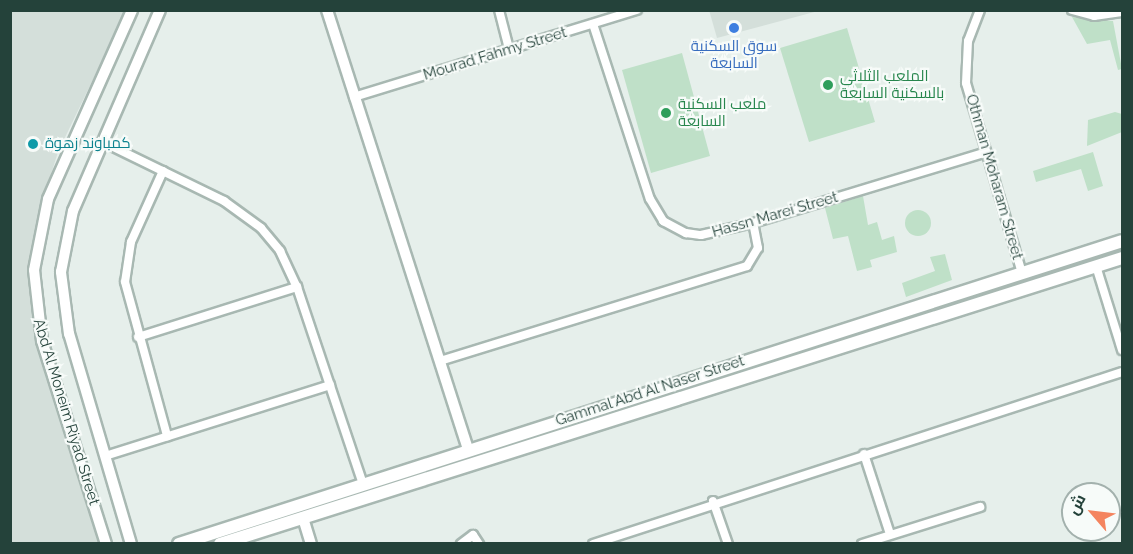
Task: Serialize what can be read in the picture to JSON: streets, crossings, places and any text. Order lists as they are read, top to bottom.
{
  "streets": {
    "main road": ["Gammal Abd Al Naser Street"],
    "street": [
      "Mourad Fahmy Street",
      "Othman Moharam Street",
      "Hassn Marei Street",
      "Abd Al Moneim Riyad Street"
    ]
  },
  "crossings": [
    ["Mourad Fahmy Street", "Hassn Marei Street"],
    ["Othman Moharam Street", "Hassn Marei Street"],
    ["Othman Moharam Street", "Gammal Abd Al Naser Street"]
  ],
  "places": [
    "سوق السكنية السابعة",
    "الملعب الثلاثي بالسكنية السابعة",
    "ملعب السكنية السابعة",
    "كمباوند زهوة"
  ],
  "north": "top left"
}
